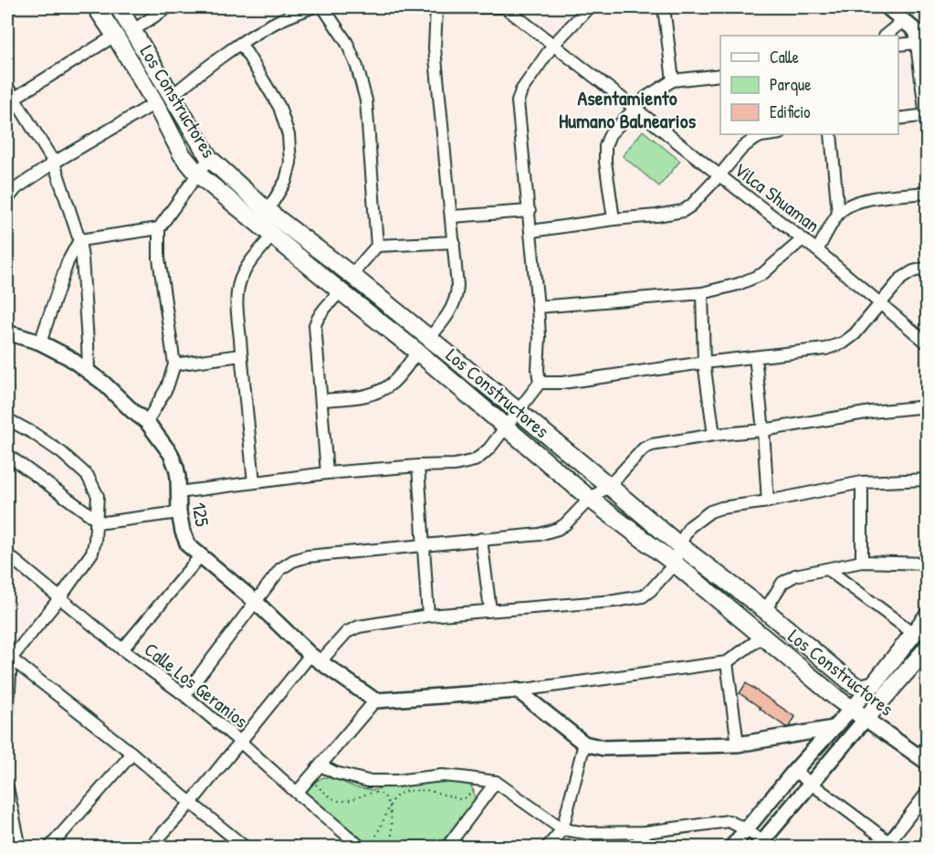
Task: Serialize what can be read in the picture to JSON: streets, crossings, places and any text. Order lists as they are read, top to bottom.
{
  "streets": {
    "main road": ["Los Constructores"],
    "street": ["Vilca Shuaman", "125", "Calle Los Geranios"]
  },
  "districts": ["Asentamiento Humano Balnearios"],
  "legend": ["Calle", "Parque", "Edificio"]
}
